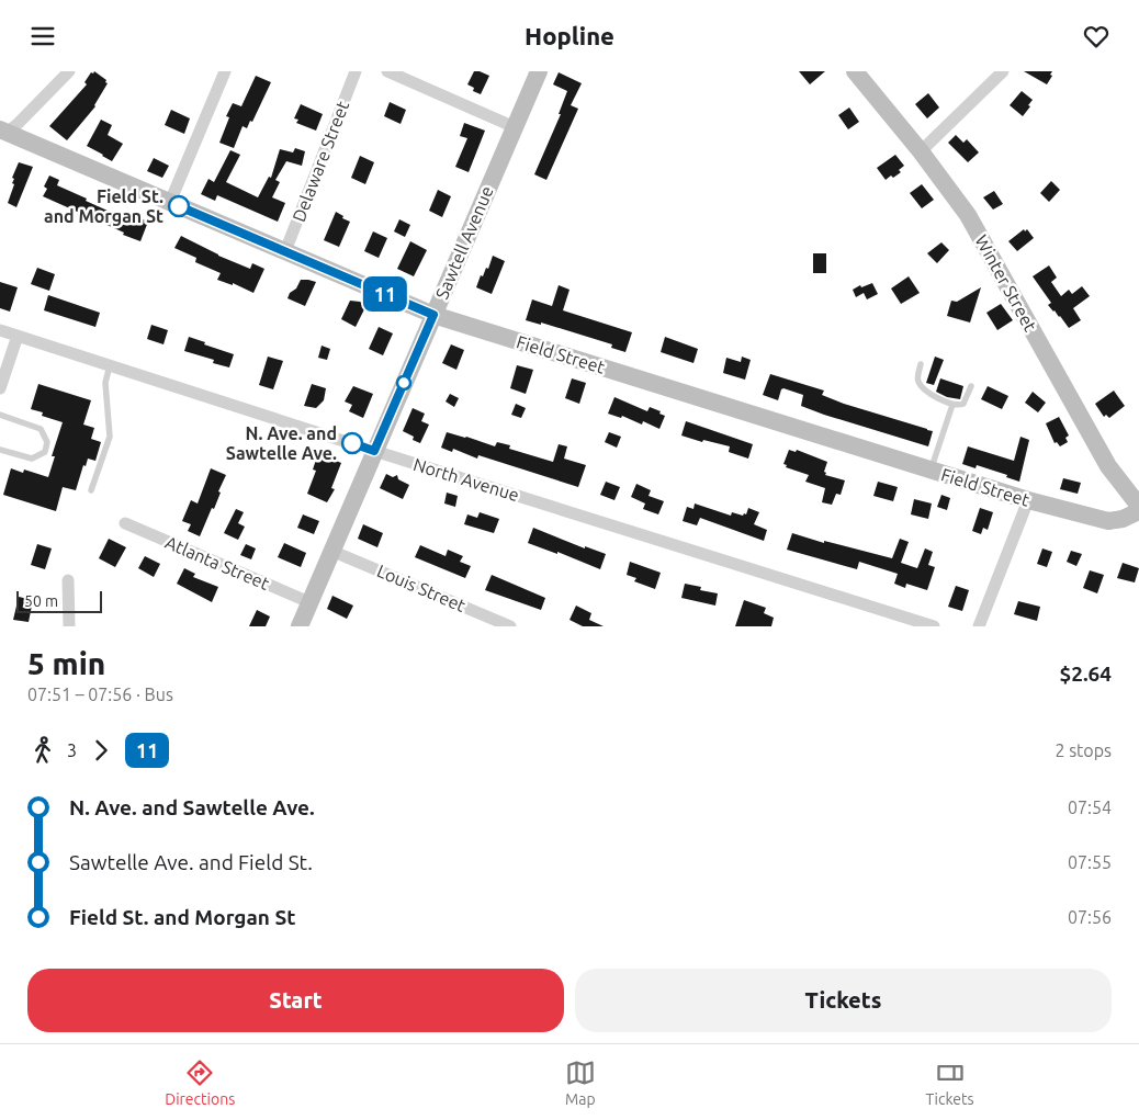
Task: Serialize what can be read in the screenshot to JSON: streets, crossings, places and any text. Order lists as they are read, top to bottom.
{
  "streets": {
    "street": [
      "Delaware Street",
      "Sawtell Avenue",
      "Winter Street",
      "Field Street",
      "North Avenue",
      "Atlanta Street",
      "Louis Street"
    ]
  },
  "crossings": [
    ["Delaware Street", "Field Street"],
    ["Sawtell Avenue", "Field Street"],
    ["Sawtell Avenue", "North Avenue"],
    ["Sawtell Avenue", "Atlanta Street"],
    ["Sawtell Avenue", "Louis Street"]
  ],
  "places": ["Field St. and Morgan St", "N. Ave. and Sawtelle Ave."],
  "lines": ["bus line 11"],
  "scale_bar": "50 m",
  "page": {
    "header": "Hopline",
    "on_map": "11",
    "scale": "50 m",
    "heading": ["5 min", "07:51 – 07:56 · Bus", "$2.64"],
    "legs": ["3", "11", "2 stops"],
    "list": [
      {
        "name": "N. Ave. and Sawtelle Ave.",
        "value": "07:54"
      },
      {
        "name": "Sawtelle Ave. and Field St.",
        "value": "07:55"
      },
      {
        "name": "Field St. and Morgan St",
        "value": "07:56"
      }
    ],
    "buttons": ["Start", "Tickets"],
    "tabs": ["Directions", "Map", "Tickets"]
  }
}
